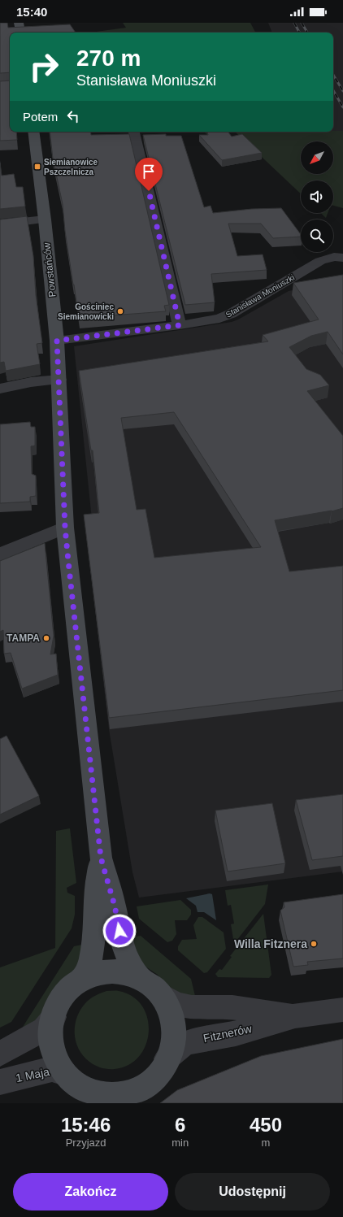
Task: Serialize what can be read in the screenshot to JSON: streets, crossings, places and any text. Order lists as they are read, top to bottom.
{
  "streets": {
    "street": [
      "Powstańców",
      "Stanisława Moniuszki",
      "Fitznerów",
      "1 Maja"
    ]
  },
  "crossings": [
    ["Powstańców", "Stanisława Moniuszki"]
  ],
  "places": {
    "transit": ["Siemianowice Pszczelnicza"],
    "other": ["Gościniec Siemianowicki", "TAMPA", "Willa Fitznera"]
  },
  "north": "bottom left",
  "page": {
    "status": "15:40",
    "turn": ["270 m", "Stanisława Moniuszki"],
    "then": "Potem",
    "eta": [
      "15:46",
      "Przyjazd",
      "6",
      "min",
      "450",
      "m"
    ],
    "buttons": ["Zakończ", "Udostępnij"]
  }
}
